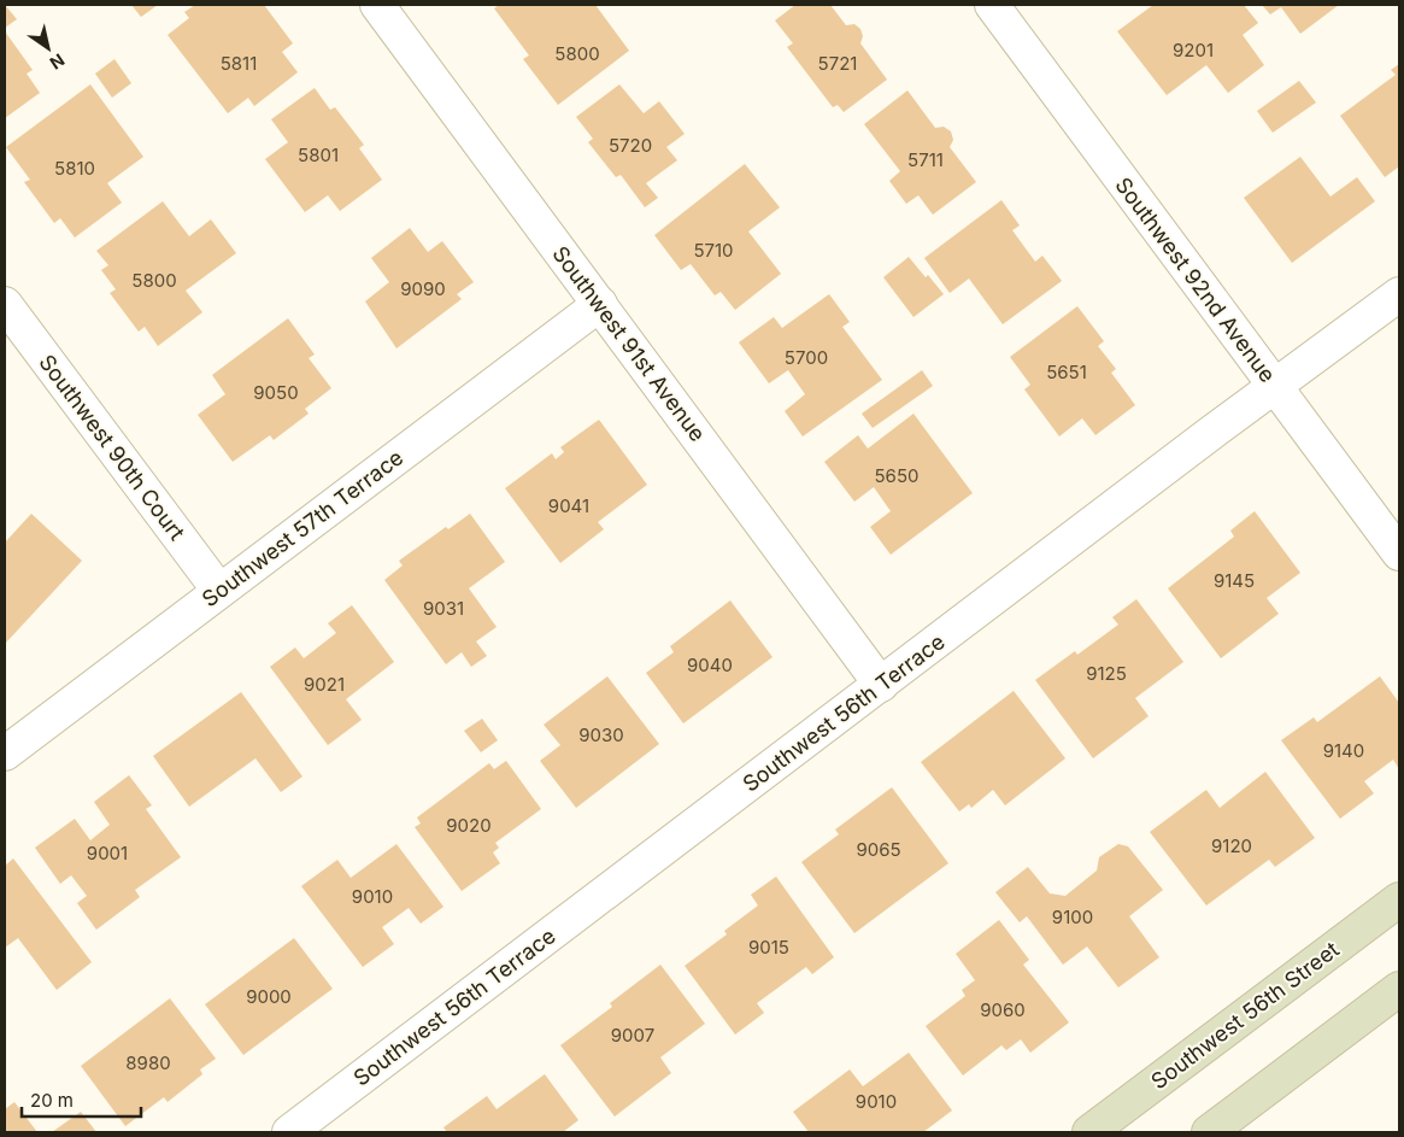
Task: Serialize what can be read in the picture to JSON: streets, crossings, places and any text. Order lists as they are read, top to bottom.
{
  "streets": {
    "main road": ["Southwest 56th Street"],
    "street": [
      "Southwest 92nd Avenue",
      "Southwest 91st Avenue",
      "Southwest 90th Court",
      "Southwest 57th Terrace",
      "Southwest 56th Terrace"
    ]
  },
  "crossings": [
    ["Southwest 92nd Avenue", "Southwest 56th Terrace"],
    ["Southwest 91st Avenue", "Southwest 57th Terrace"],
    ["Southwest 91st Avenue", "Southwest 56th Terrace"],
    ["Southwest 90th Court", "Southwest 57th Terrace"]
  ],
  "house_numbers": [
    "9201",
    "5800",
    "5811",
    "5721",
    "5720",
    "5801",
    "5711",
    "5810",
    "5710",
    "5800",
    "9090",
    "5700",
    "5651",
    "9050",
    "5650",
    "9041",
    "9145",
    "9031",
    "9040",
    "9125",
    "9021",
    "9030",
    "9140",
    "9020",
    "9120",
    "9065",
    "9001",
    "9010",
    "9100",
    "9015",
    "9000",
    "9060",
    "9007",
    "8980",
    "9010"
  ],
  "scale_bar": "20 m",
  "north": "bottom right"
}
